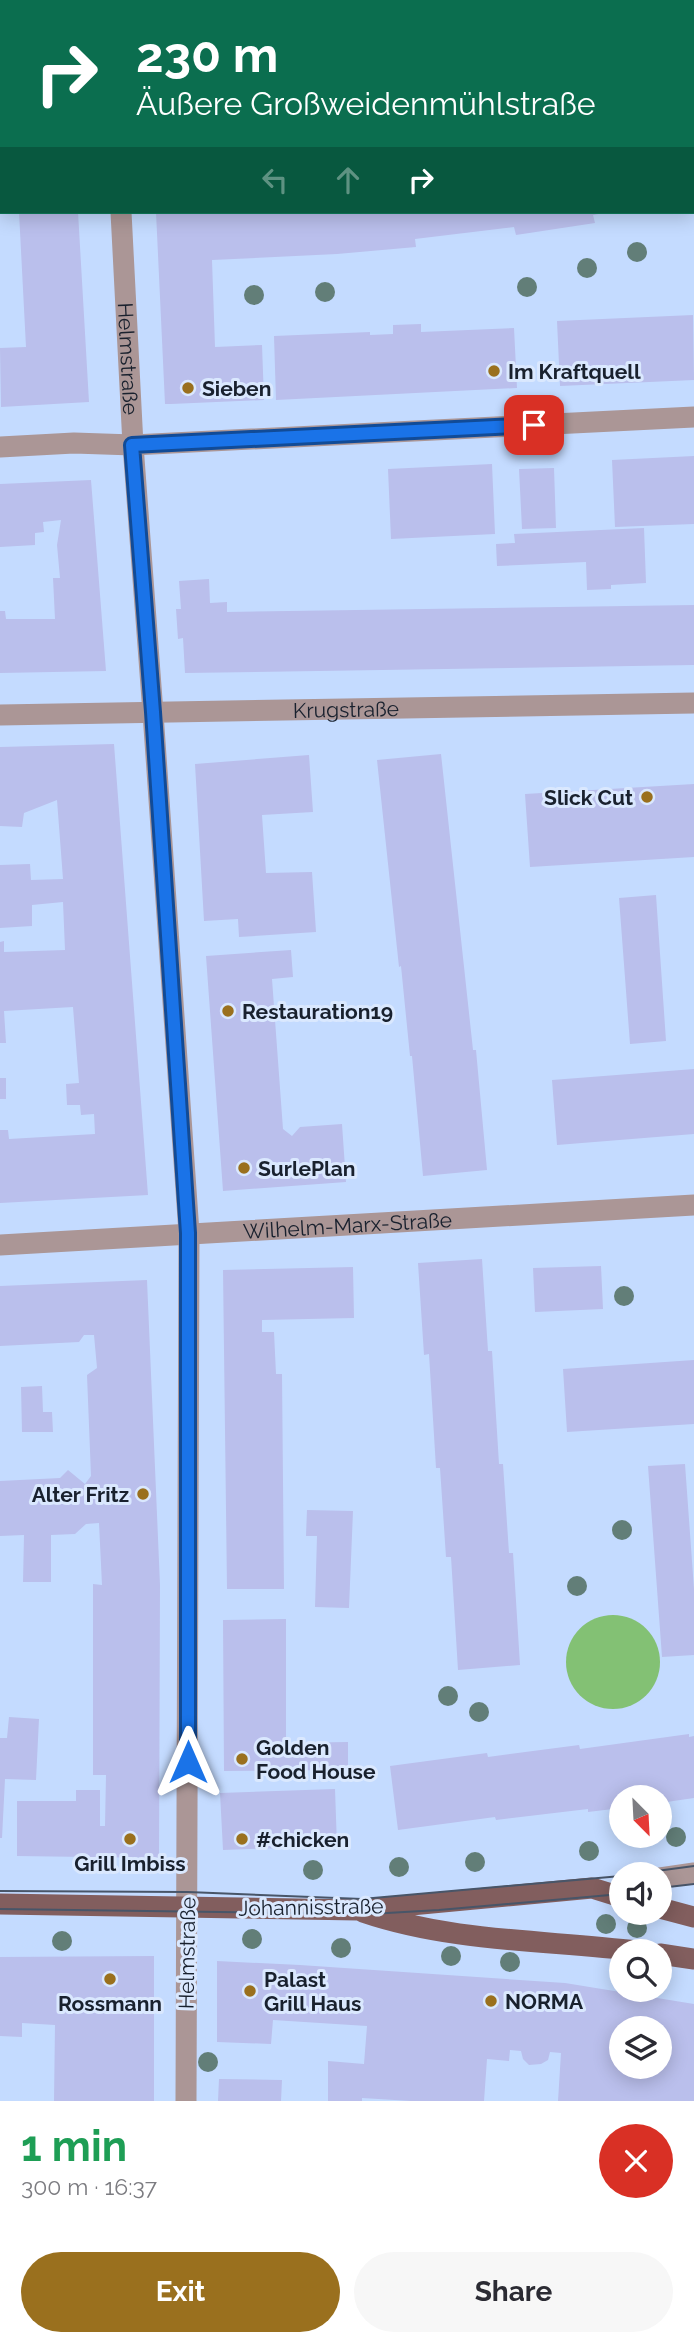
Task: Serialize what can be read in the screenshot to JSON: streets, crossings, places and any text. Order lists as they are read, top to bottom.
{
  "streets": {
    "main road": ["Johannisstraße"],
    "street": ["Helmstraße", "Krugstraße", "Wilhelm-Marx-Straße"]
  },
  "crossings": [
    ["Helmstraße", "Krugstraße"],
    ["Helmstraße", "Wilhelm-Marx-Straße"],
    ["Helmstraße", "Johannisstraße"]
  ],
  "places": [
    "Im Kraftquell",
    "Sieben",
    "Slick Cut",
    "Restauration19",
    "SurlePlan",
    "Alter Fritz",
    "Golden Food House",
    "Grill Imbiss",
    "#chicken",
    "Rossmann",
    "Palast Grill Haus",
    "NORMA"
  ],
  "north": "bottom right",
  "page": {
    "turn": ["230 m", "Äußere Großweidenmühlstraße"],
    "heading": ["1 min", "300 m · 16:37"],
    "buttons": ["Exit", "Share"]
  }
}
